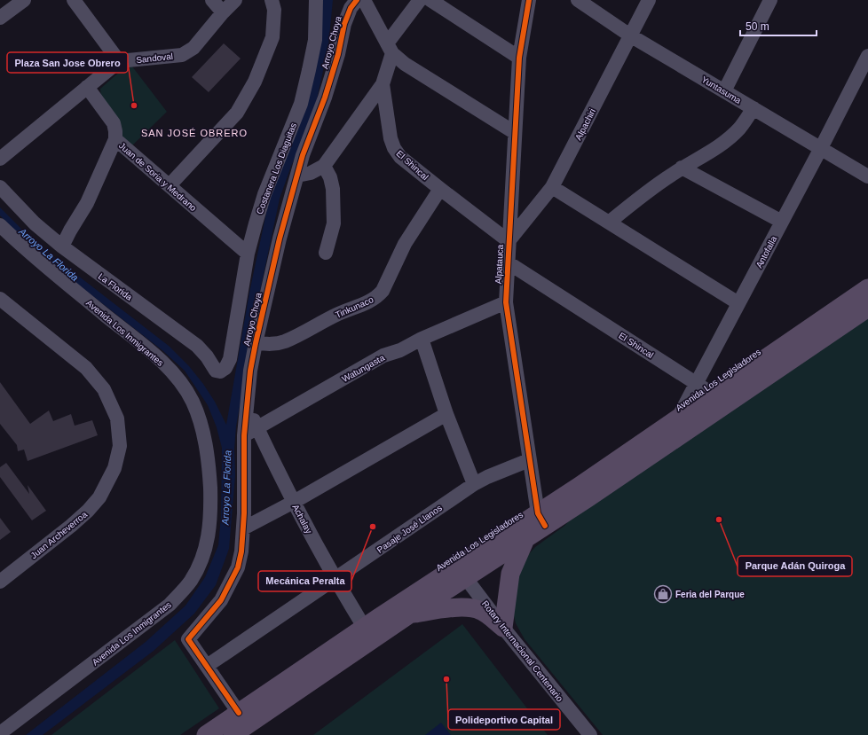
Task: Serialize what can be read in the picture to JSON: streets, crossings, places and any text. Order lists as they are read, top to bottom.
{
  "streets": {
    "main road": ["Avenida Los Legisladores"],
    "street": [
      "Arroyo Choya",
      "Sandoval",
      "Yuntasuma",
      "Alpachiri",
      "El Shincal",
      "Costanera Los Diaguitas",
      "Juan de Soria y Medrano",
      "Antofalla",
      "Alpatauca",
      "La Florida",
      "Tinkunaco",
      "Avenida Los Inmigrantes",
      "Watungasta",
      "Achalay",
      "Pasaje José Llanos",
      "Juan Archeverroa",
      "Rotary Internacional Centenario"
    ]
  },
  "crossings": [
    ["Arroyo Choya", "Tinkunaco"],
    ["Arroyo Choya", "Watungasta"],
    ["Arroyo Choya", "Achalay"],
    ["Arroyo Choya", "Pasaje José Llanos"],
    ["Yuntasuma", "Alpachiri"],
    ["Yuntasuma", "Antofalla"],
    ["Alpachiri", "El Shincal"],
    ["Alpachiri", "Alpatauca"],
    ["El Shincal", "Antofalla"],
    ["El Shincal", "Alpatauca"],
    ["El Shincal", "Tinkunaco"],
    ["El Shincal", "Avenida Los Legisladores"],
    ["Costanera Los Diaguitas", "Juan de Soria y Medrano"],
    ["Costanera Los Diaguitas", "La Florida"],
    ["Antofalla", "Avenida Los Legisladores"],
    ["Alpatauca", "Watungasta"],
    ["Alpatauca", "Avenida Los Legisladores"],
    ["Alpatauca", "Pasaje José Llanos"],
    ["Watungasta", "Achalay"],
    ["Avenida Los Legisladores", "Achalay"],
    ["Avenida Los Legisladores", "Rotary Internacional Centenario"],
    ["Achalay", "Pasaje José Llanos"]
  ],
  "districts": ["SAN JOSÉ OBRERO"],
  "water": ["Arroyo La Florida"],
  "places": {
    "other": [
      "Plaza San Jose Obrero",
      "Parque Adán Quiroga",
      "Mecánica Peralta",
      "Polideportivo Capital"
    ],
    "shop": ["Feria del Parque"]
  },
  "scale_bar": "50 m"
}
